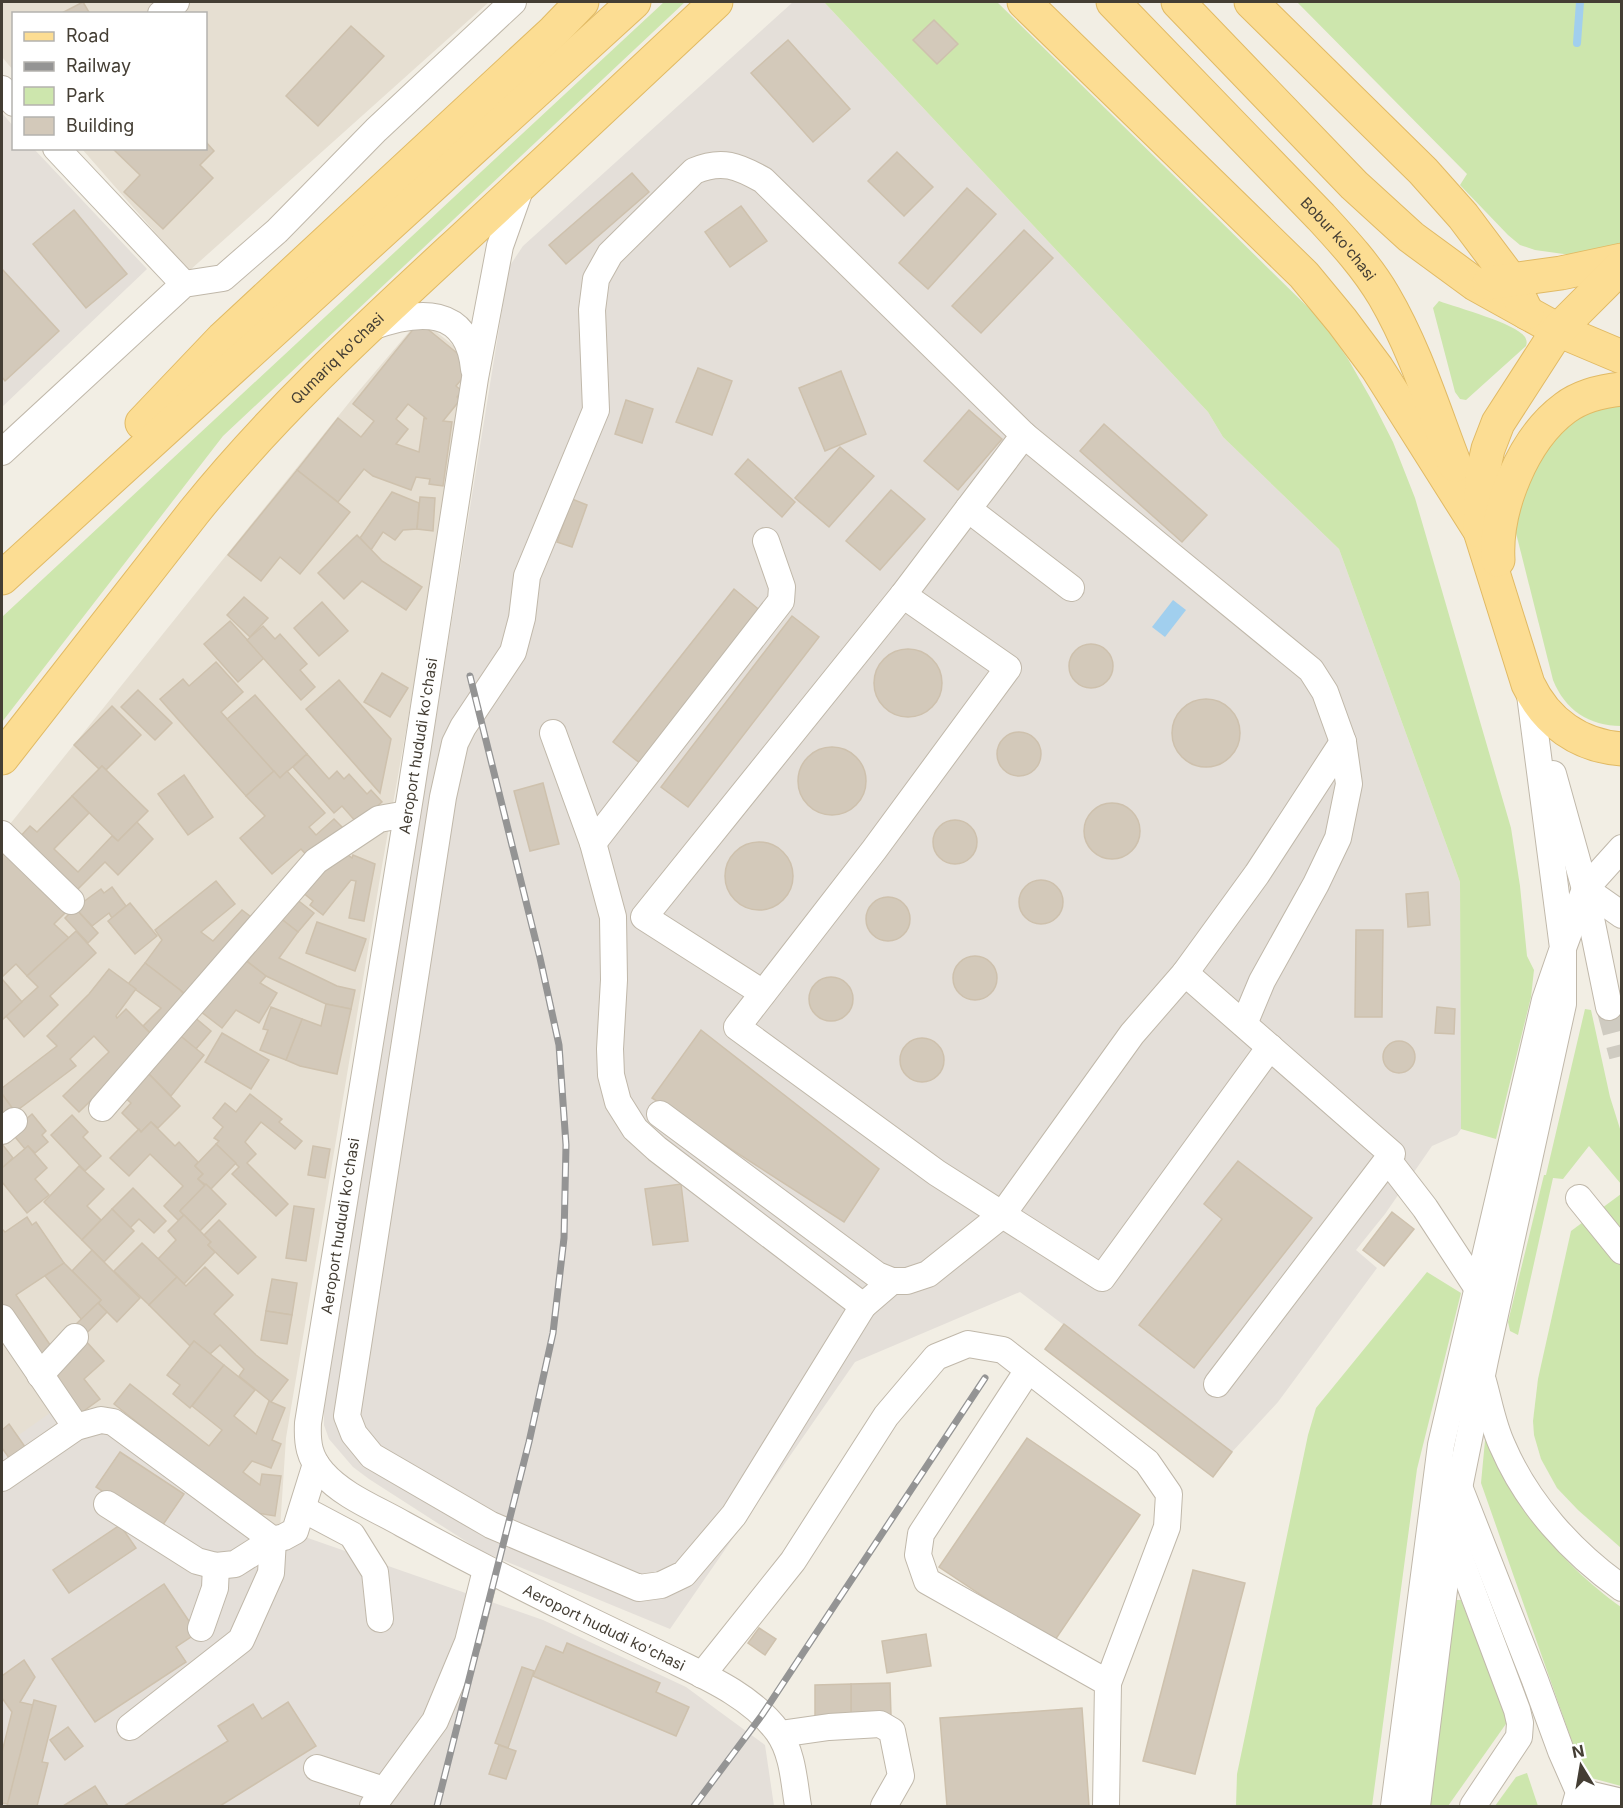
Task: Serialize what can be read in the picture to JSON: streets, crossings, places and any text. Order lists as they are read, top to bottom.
{
  "streets": {
    "main road": ["Bobur ko'chasi", "Qumariq ko'chasi"],
    "street": ["Aeroport hududi ko'chasi"]
  },
  "crossings": [
    ["Qumariq ko'chasi", "Aeroport hududi ko'chasi"]
  ],
  "legend": [
    "Road",
    "Railway",
    "Park",
    "Building"
  ],
  "north": "top"
}
